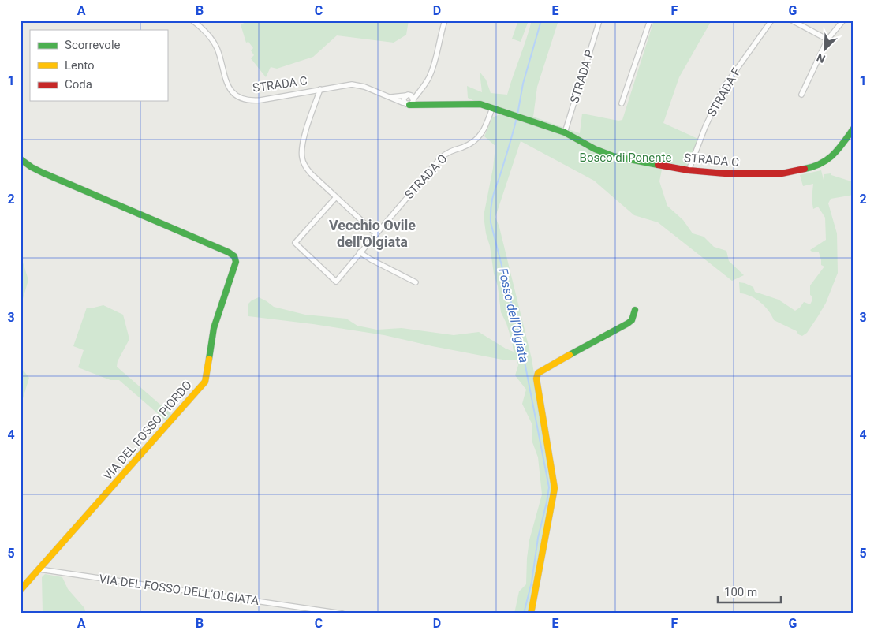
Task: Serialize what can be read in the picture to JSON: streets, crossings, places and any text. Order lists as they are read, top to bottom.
{
  "streets": {
    "street": [
      "STRADA P",
      "STRADA C",
      "STRADA F",
      "STRADA O",
      "VIA DEL FOSSO PIORDO",
      "VIA DEL FOSSO DELL'OLGIATA"
    ]
  },
  "crossings": [
    ["STRADA P", "STRADA C"],
    ["STRADA C", "STRADA F"],
    ["STRADA C", "STRADA O"],
    ["VIA DEL FOSSO PIORDO", "VIA DEL FOSSO DELL'OLGIATA"]
  ],
  "districts": ["Vecchio Ovile dell'Olgiata"],
  "water": ["Fosso dell’Olgiata"],
  "parks": ["Bosco di Ponente"],
  "legend": ["Scorrevole", "Lento", "Coda"],
  "scale_bar": "100 m",
  "north": "bottom left",
  "grid": {
    "columns": [
      "A",
      "B",
      "C",
      "D",
      "E",
      "F",
      "G"
    ],
    "rows": [
      "1",
      "2",
      "3",
      "4",
      "5"
    ]
  }
}
